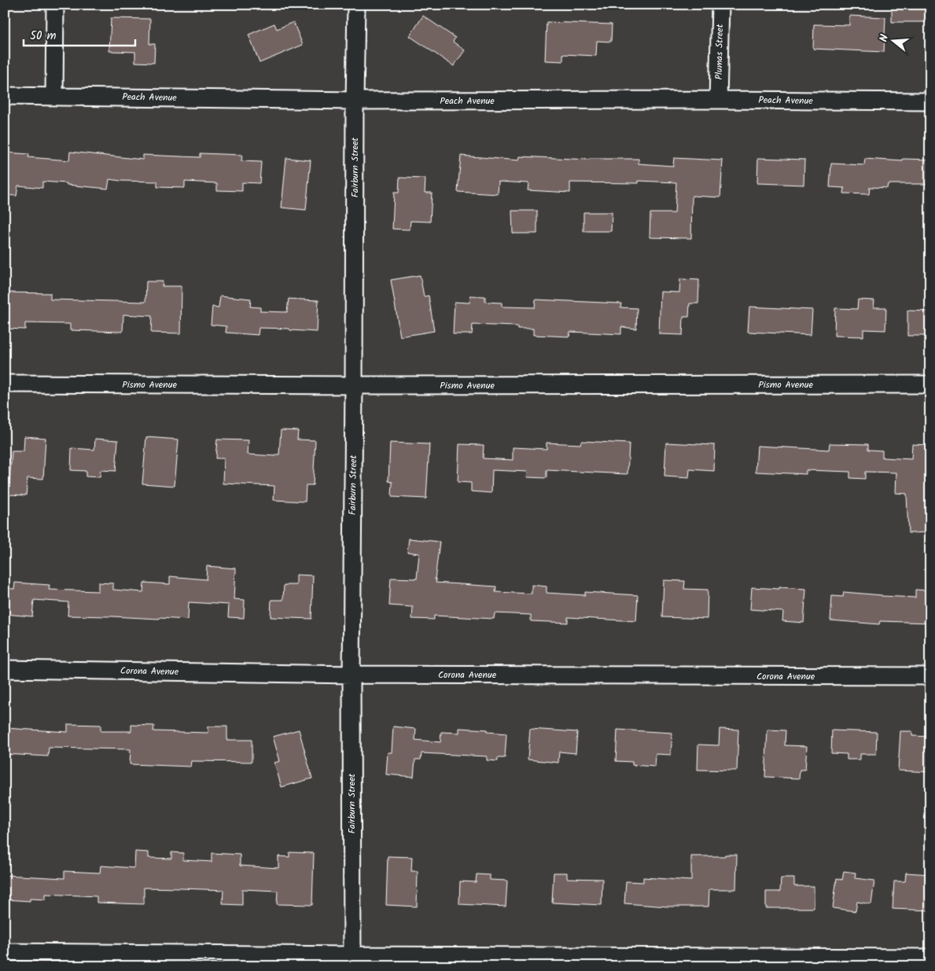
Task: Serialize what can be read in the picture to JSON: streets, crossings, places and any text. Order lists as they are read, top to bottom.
{
  "streets": {
    "street": [
      "Plumas Street",
      "Peach Avenue",
      "Fairburn Street",
      "Pismo Avenue",
      "Corona Avenue"
    ]
  },
  "crossings": [
    ["Plumas Street", "Peach Avenue"],
    ["Peach Avenue", "Fairburn Street"],
    ["Fairburn Street", "Pismo Avenue"],
    ["Fairburn Street", "Corona Avenue"]
  ],
  "scale_bar": "50 m",
  "north": "left"
}
